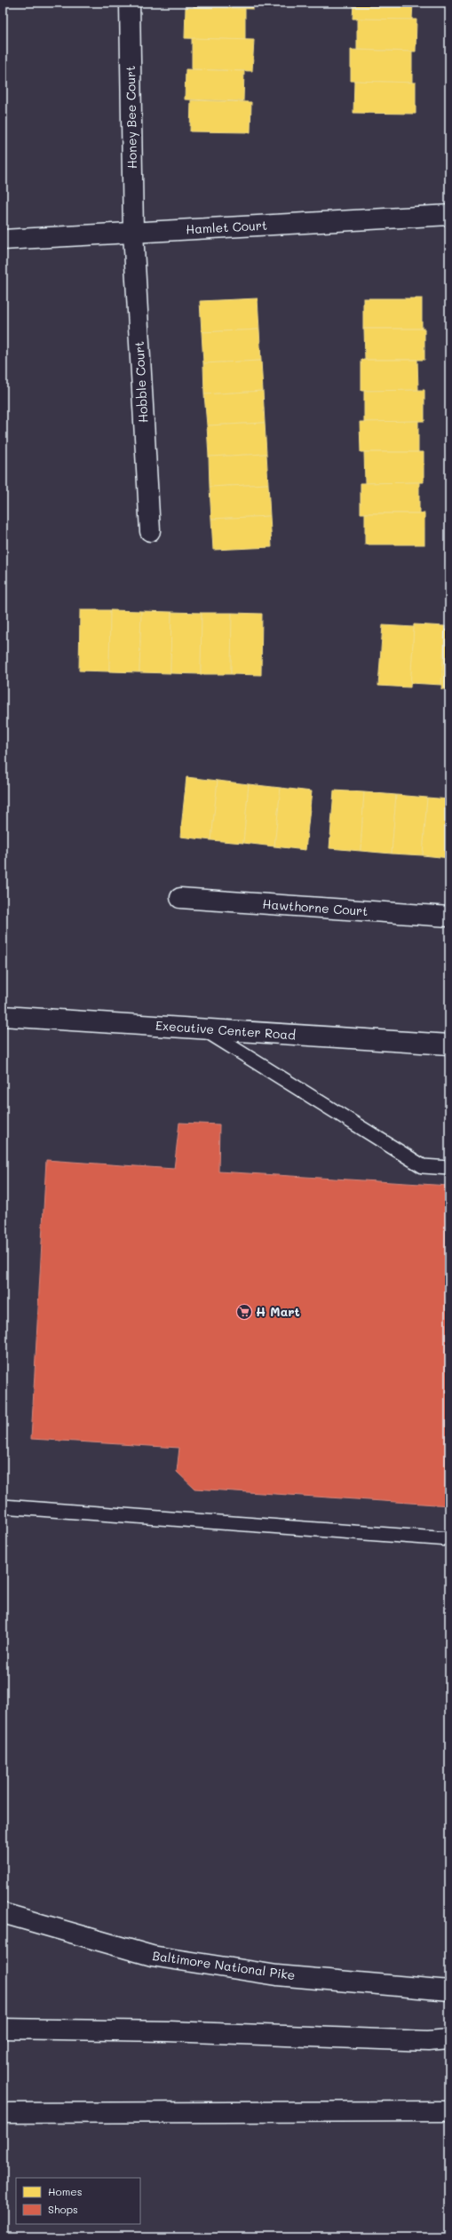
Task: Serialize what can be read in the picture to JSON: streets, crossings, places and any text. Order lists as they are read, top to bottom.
{
  "streets": {
    "street": [
      "Honey Bee Court",
      "Hamlet Court",
      "Hobble Court",
      "Hawthorne Court",
      "Executive Center Road",
      "Baltimore National Pike"
    ]
  },
  "crossings": [
    ["Honey Bee Court", "Hamlet Court"],
    ["Honey Bee Court", "Hobble Court"],
    ["Hamlet Court", "Hobble Court"]
  ],
  "places": {
    "supermarket": ["H Mart"]
  },
  "legend": ["Homes", "Shops"]
}
